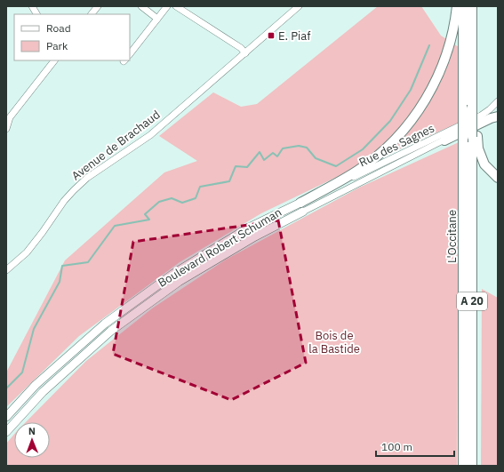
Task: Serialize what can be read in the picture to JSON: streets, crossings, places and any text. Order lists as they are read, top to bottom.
{
  "streets": {
    "highway": ["L'Occitane", "A 20"],
    "main road": ["Boulevard Robert Schuman"],
    "street": ["Avenue de Brachaud", "Rue des Sagnes"]
  },
  "crossings": [
    ["Rue des Sagnes", "Boulevard Robert Schuman"]
  ],
  "parks": ["Bois de la Bastide"],
  "places": {
    "transit": ["E. Piaf"]
  },
  "legend": ["Road", "Park"],
  "scale_bar": "100 m",
  "north": "top"
}
